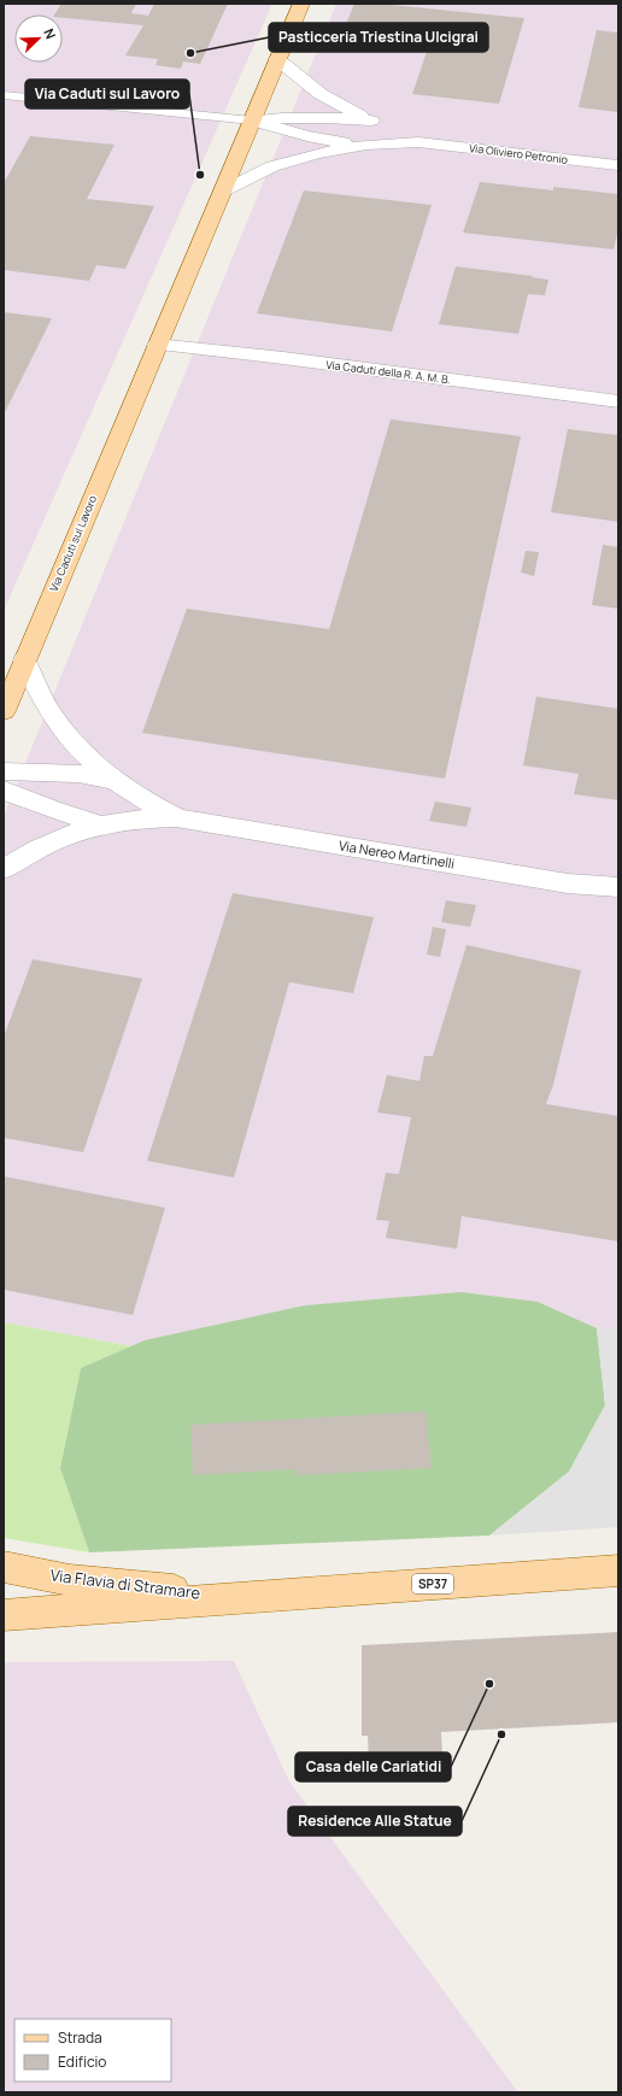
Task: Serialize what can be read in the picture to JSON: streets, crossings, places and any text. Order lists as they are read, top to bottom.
{
  "streets": {
    "main road": ["Via Caduti sul Lavoro", "Via Flavia di Stramare", "SP37"],
    "street": ["Via Oliviero Petronio", "Via Caduti della R. A. M. B.", "Via Nereo Martinelli"]
  },
  "crossings": [
    ["Via Oliviero Petronio", "Via Caduti sul Lavoro"],
    ["Via Caduti della R. A. M. B.", "Via Caduti sul Lavoro"],
    ["Via Caduti sul Lavoro", "Via Nereo Martinelli"]
  ],
  "places": [
    "Pasticceria Triestina Ulcigrai",
    "Via Caduti sul Lavoro",
    "Casa delle Cariatidi",
    "Residence Alle Statue"
  ],
  "legend": ["Strada", "Edificio"],
  "north": "top right"
}
